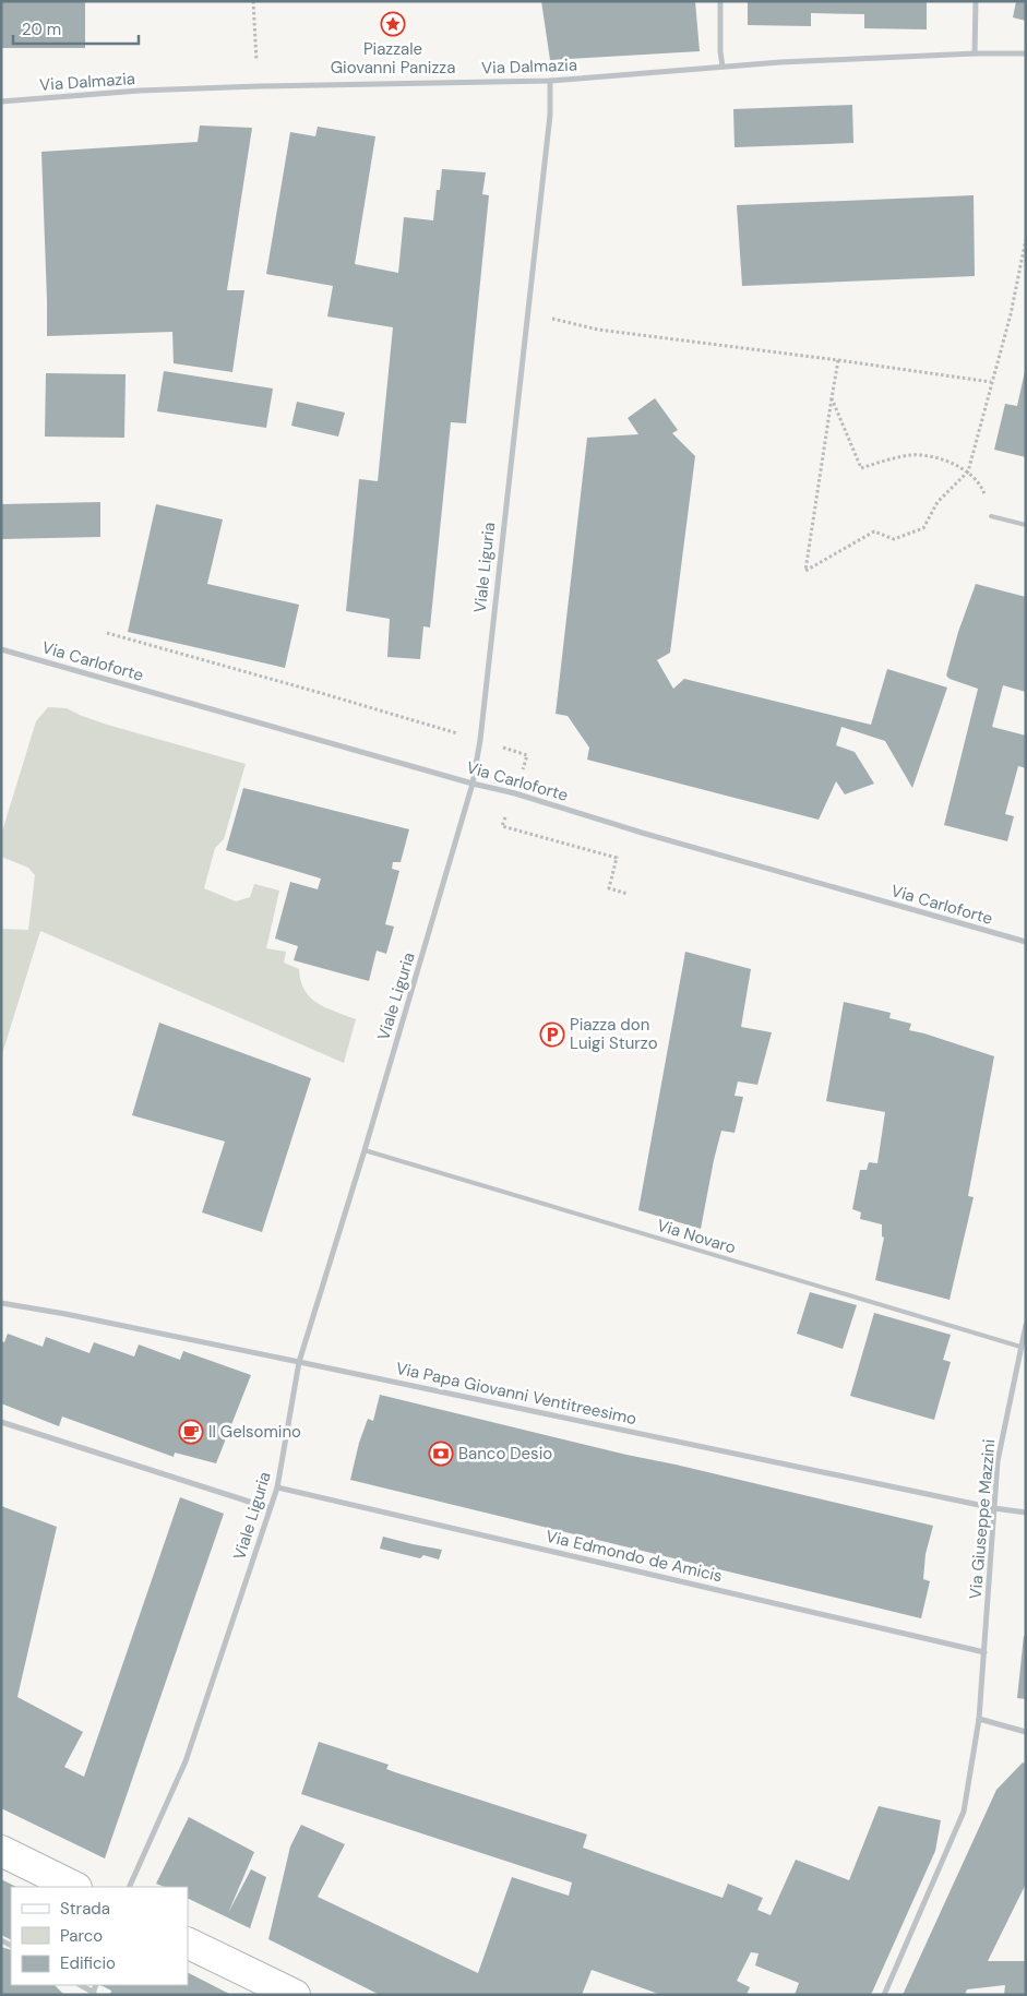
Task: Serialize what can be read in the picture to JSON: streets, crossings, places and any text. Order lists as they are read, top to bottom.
{
  "streets": {
    "street": [
      "Via Dalmazia",
      "Viale Liguria",
      "Via Carloforte",
      "Via Papa Giovanni Ventitreesimo",
      "Via Giuseppe Mazzini",
      "Via Edmondo de Amicis"
    ],
    "lane": ["Via Novaro"]
  },
  "crossings": [
    ["Via Dalmazia", "Viale Liguria"],
    ["Viale Liguria", "Via Carloforte"],
    ["Viale Liguria", "Via Novaro"],
    ["Viale Liguria", "Via Papa Giovanni Ventitreesimo"],
    ["Viale Liguria", "Via Edmondo de Amicis"],
    ["Via Novaro", "Via Giuseppe Mazzini"],
    ["Via Papa Giovanni Ventitreesimo", "Via Giuseppe Mazzini"],
    ["Via Giuseppe Mazzini", "Via Edmondo de Amicis"]
  ],
  "places": {
    "place": ["Piazzale Giovanni Panizza"],
    "parking": ["Piazza don Luigi Sturzo"],
    "cafe": ["Il Gelsomino"],
    "bank": ["Banco Desio"]
  },
  "legend": ["Strada", "Parco", "Edificio"],
  "scale_bar": "20 m"
}
